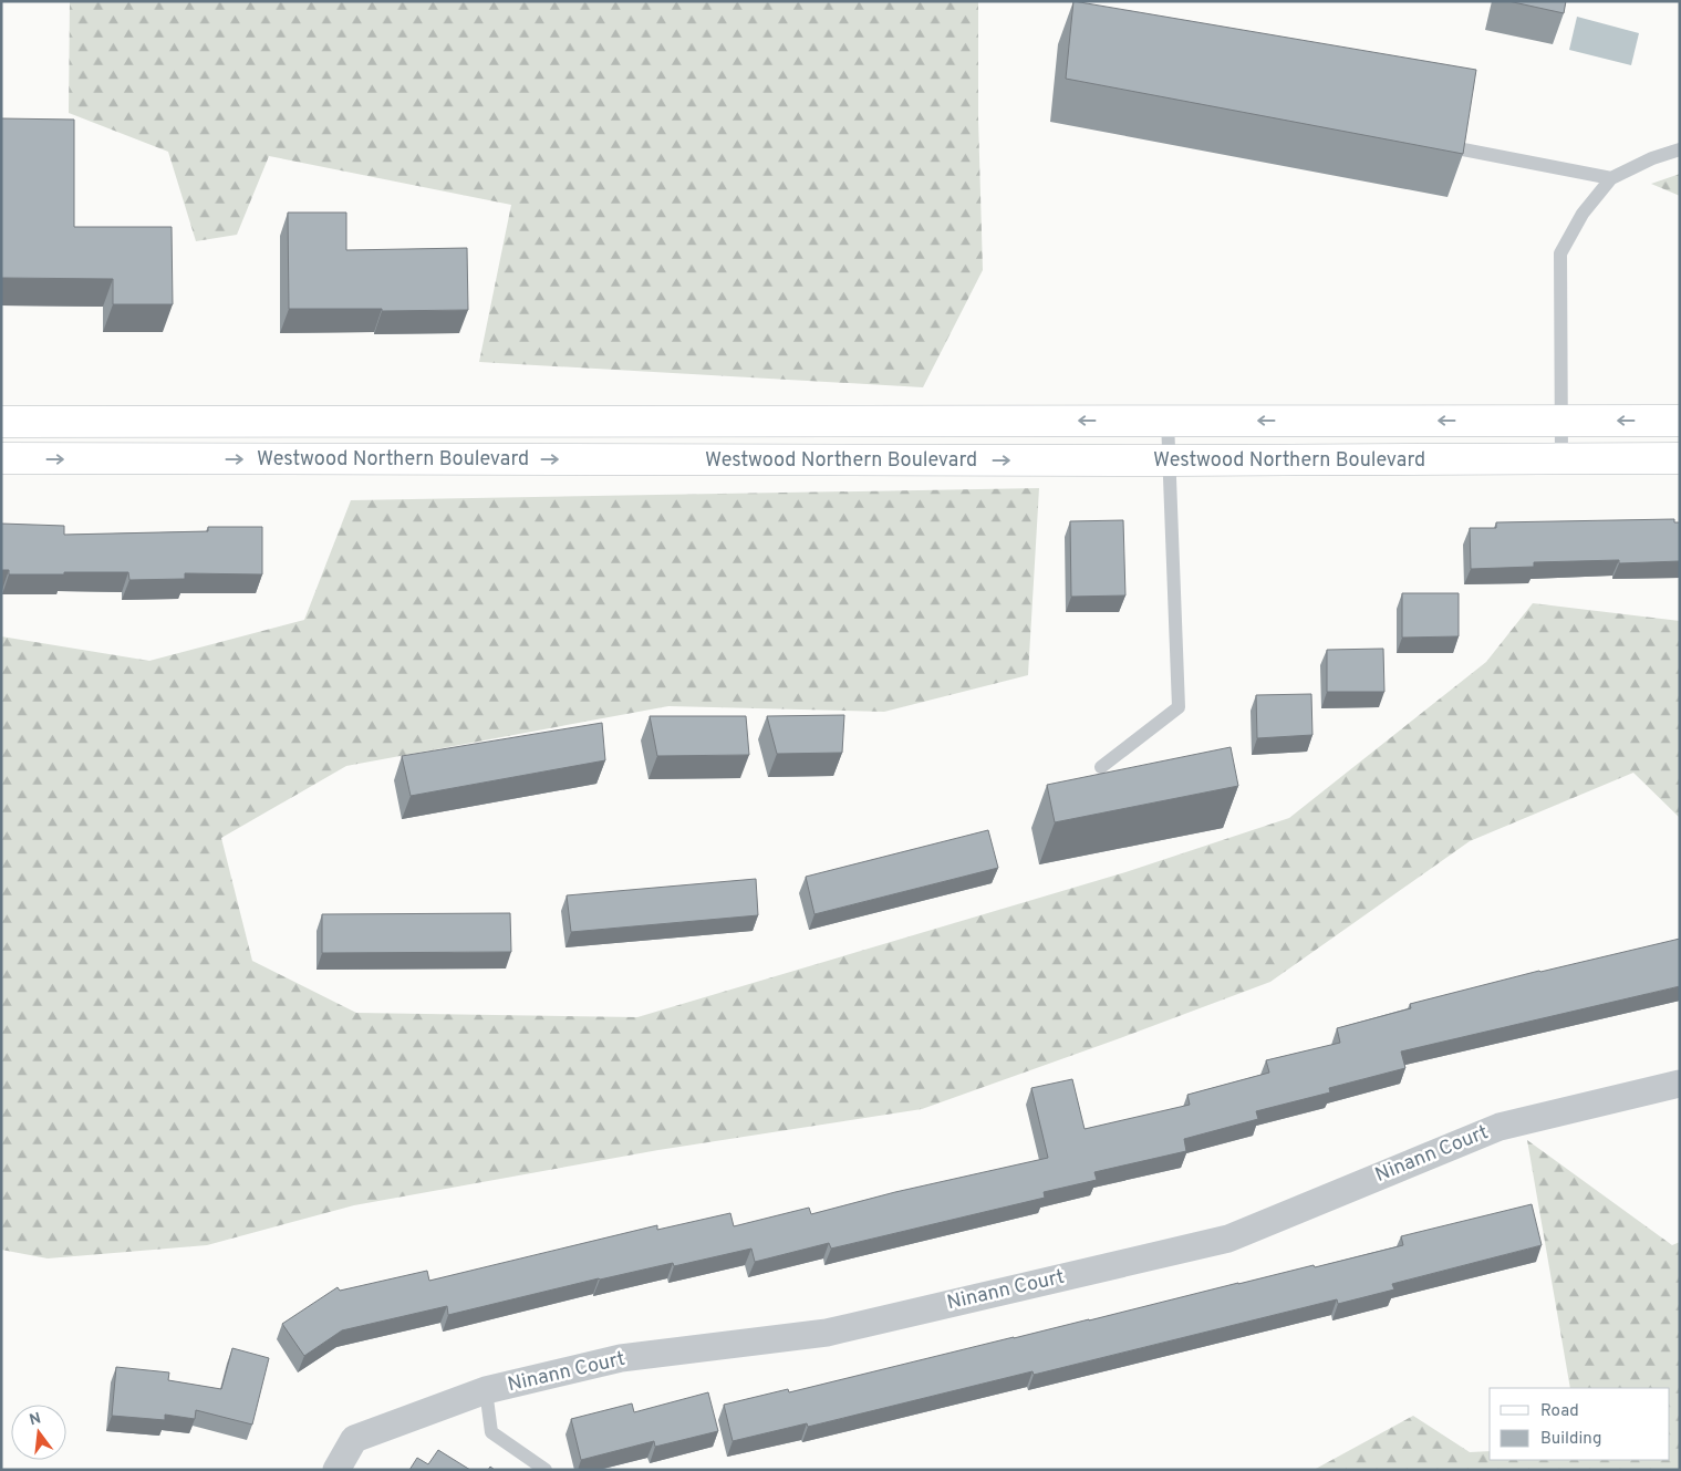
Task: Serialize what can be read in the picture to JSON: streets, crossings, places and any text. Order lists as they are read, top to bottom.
{
  "streets": {
    "main road": ["Westwood Northern Boulevard"],
    "street": ["Ninann Court"]
  },
  "legend": ["Road", "Building"],
  "north": "top"
}
